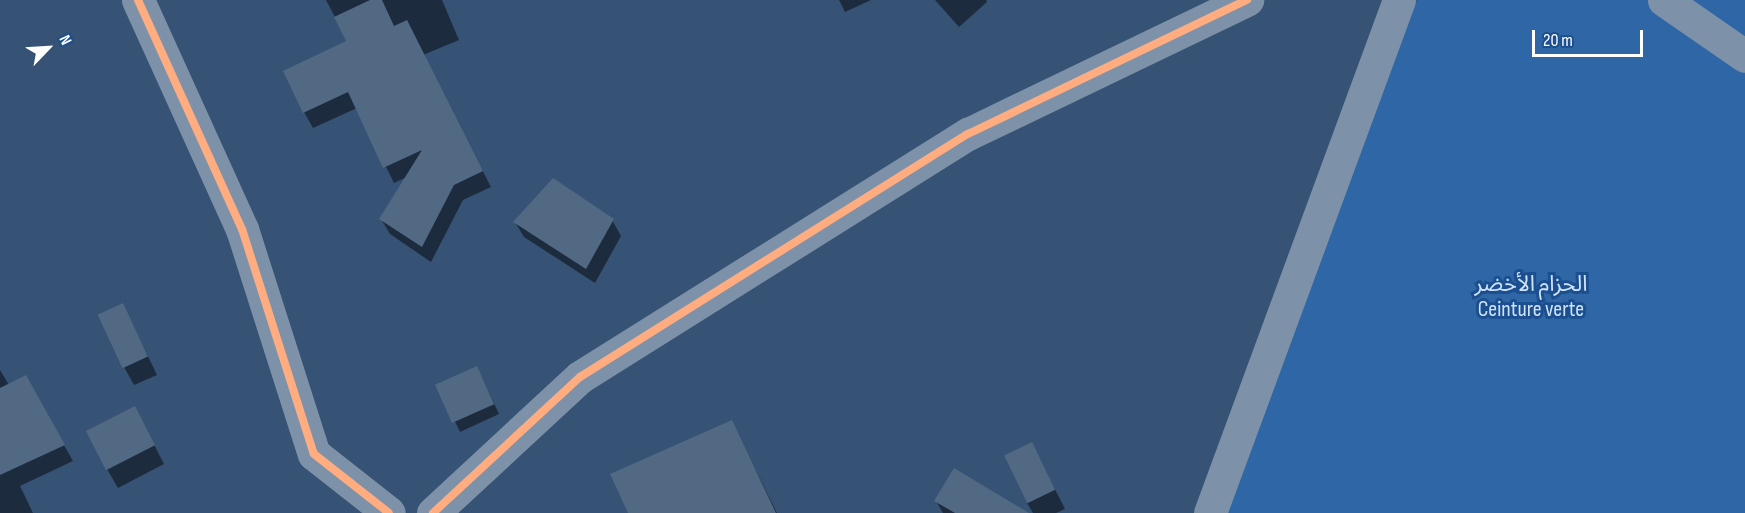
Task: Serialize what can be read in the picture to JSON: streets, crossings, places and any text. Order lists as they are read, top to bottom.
{
  "parks": ["الحزام الأخضر Ceinture verte"],
  "scale_bar": "20 m",
  "north": "top right"
}
